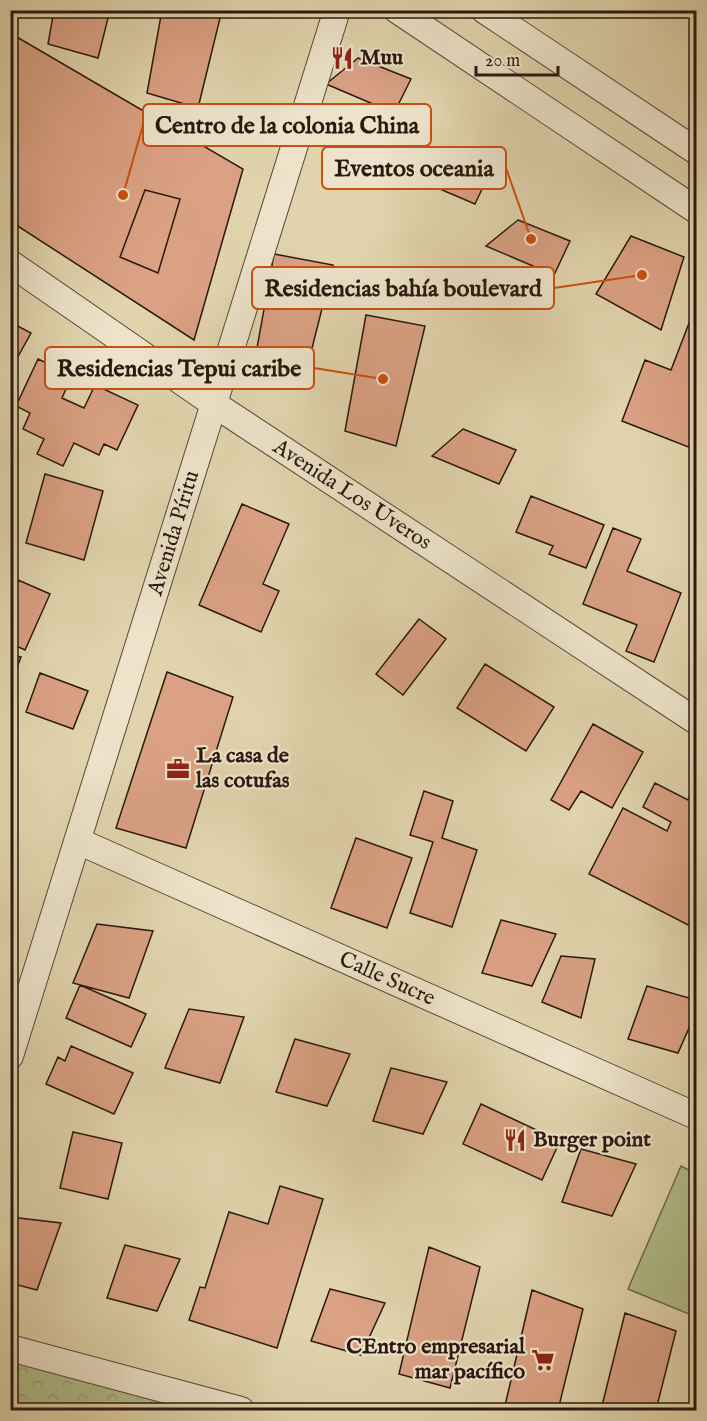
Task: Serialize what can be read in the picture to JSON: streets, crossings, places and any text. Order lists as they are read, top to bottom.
{
  "streets": {
    "street": ["Avenida Los Uveros", "Avenida Píritu", "Calle Sucre"]
  },
  "crossings": [
    ["Avenida Los Uveros", "Avenida Píritu"],
    ["Avenida Píritu", "Calle Sucre"]
  ],
  "places": {
    "restaurant": ["Muu", "Burger point"],
    "other": [
      "Centro de la colonia China",
      "Eventos oceania",
      "Residencias bahía boulevard",
      "Residencias Tepui caribe"
    ],
    "office": ["La casa de las cotufas"],
    "supermarket": ["CEntro empresarial mar pacífico"]
  },
  "scale_bar": "20 m"
}
